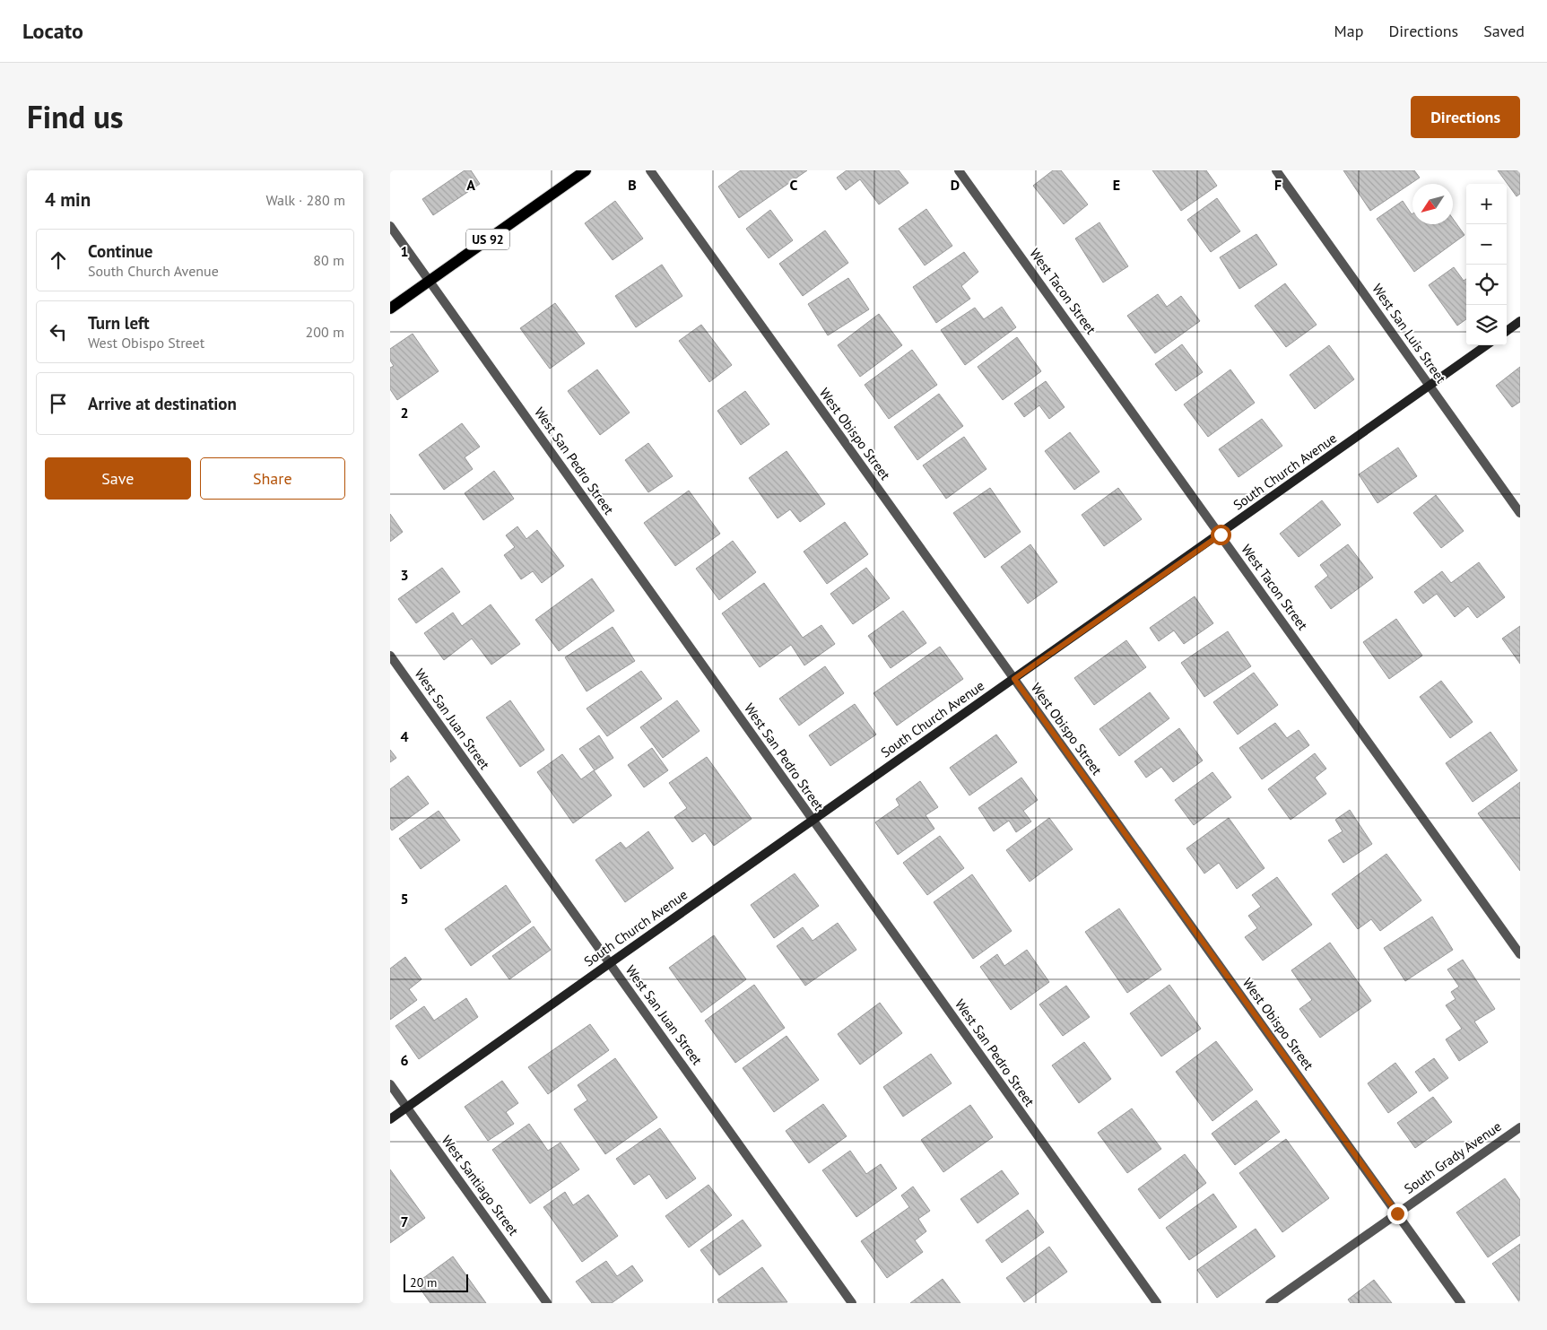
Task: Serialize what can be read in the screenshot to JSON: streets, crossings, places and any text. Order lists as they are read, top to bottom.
{
  "streets": {
    "main road": ["US 92"],
    "street": [
      "West Tacon Street",
      "West San Luis Street",
      "West Obispo Street",
      "West San Pedro Street",
      "South Church Avenue",
      "West San Juan Street",
      "South Grady Avenue",
      "West Santiago Street"
    ]
  },
  "crossings": [
    ["US 92", "West San Pedro Street"],
    ["West Tacon Street", "South Church Avenue"],
    ["West San Luis Street", "South Church Avenue"],
    ["West Obispo Street", "South Church Avenue"],
    ["West Obispo Street", "South Grady Avenue"],
    ["West San Pedro Street", "South Church Avenue"],
    ["South Church Avenue", "West San Juan Street"],
    ["South Church Avenue", "West Santiago Street"]
  ],
  "scale_bar": "20 m",
  "north": "bottom left",
  "page": {
    "header": "Locato",
    "nav": ["Map", "Directions", "Saved"],
    "title": "Find us",
    "buttons": [
      "Directions",
      ["Save", "Share"]
    ],
    "heading": ["4 min", "Walk · 280 m"],
    "map_buttons": ["+", "−"],
    "list": [
      ["Continue", "South Church Avenue", "80 m"],
      ["Turn left", "West Obispo Street", "200 m"],
      "Arrive at destination"
    ],
    "scale": "20 m"
  },
  "grid": {
    "columns": [
      "A",
      "B",
      "C",
      "D",
      "E",
      "F"
    ],
    "rows": [
      "1",
      "2",
      "3",
      "4",
      "5",
      "6",
      "7"
    ]
  }
}
